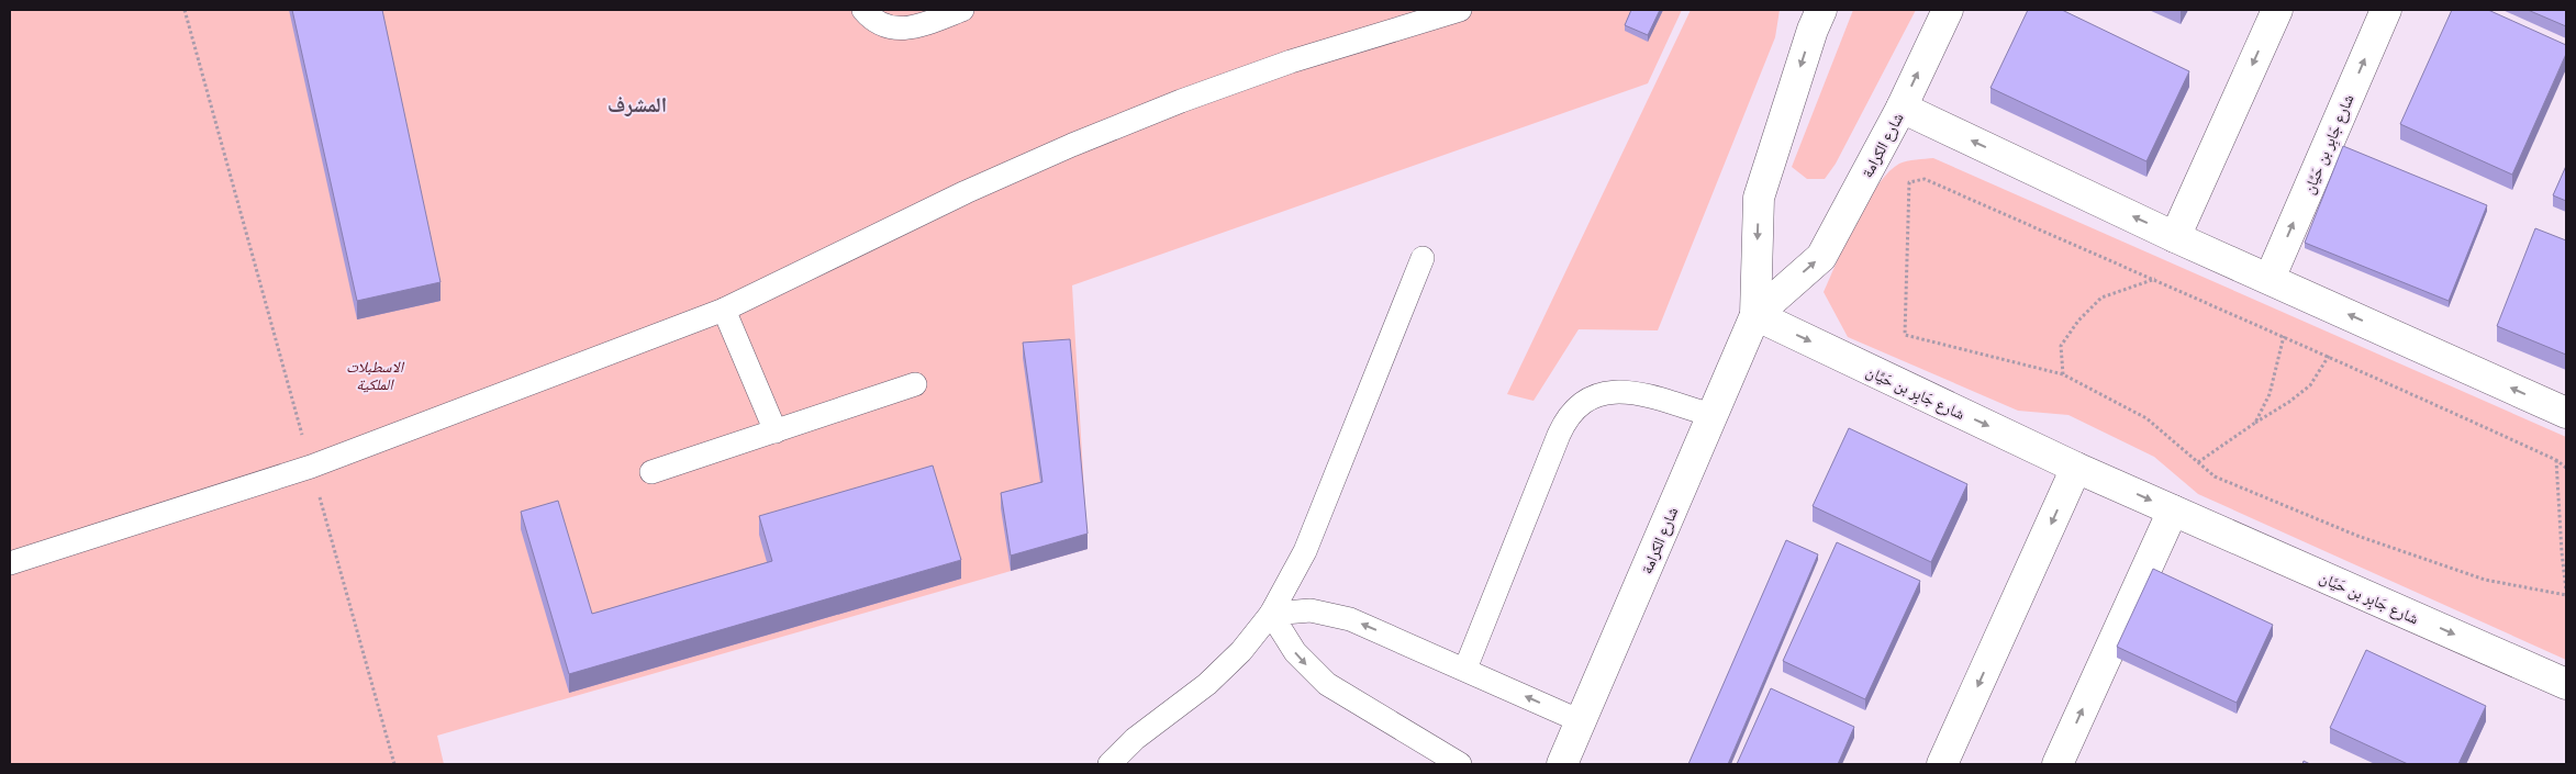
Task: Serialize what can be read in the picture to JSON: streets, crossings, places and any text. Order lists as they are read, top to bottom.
{
  "streets": {
    "street": ["شارع جَابِر بن حَيَّان", "شارع الكرامة"]
  },
  "crossings": [
    ["شارع جَابِر بن حَيَّان", "شارع الكرامة"]
  ],
  "districts": ["المشرف"],
  "parks": ["الاسطبلات الملكية"]
}
